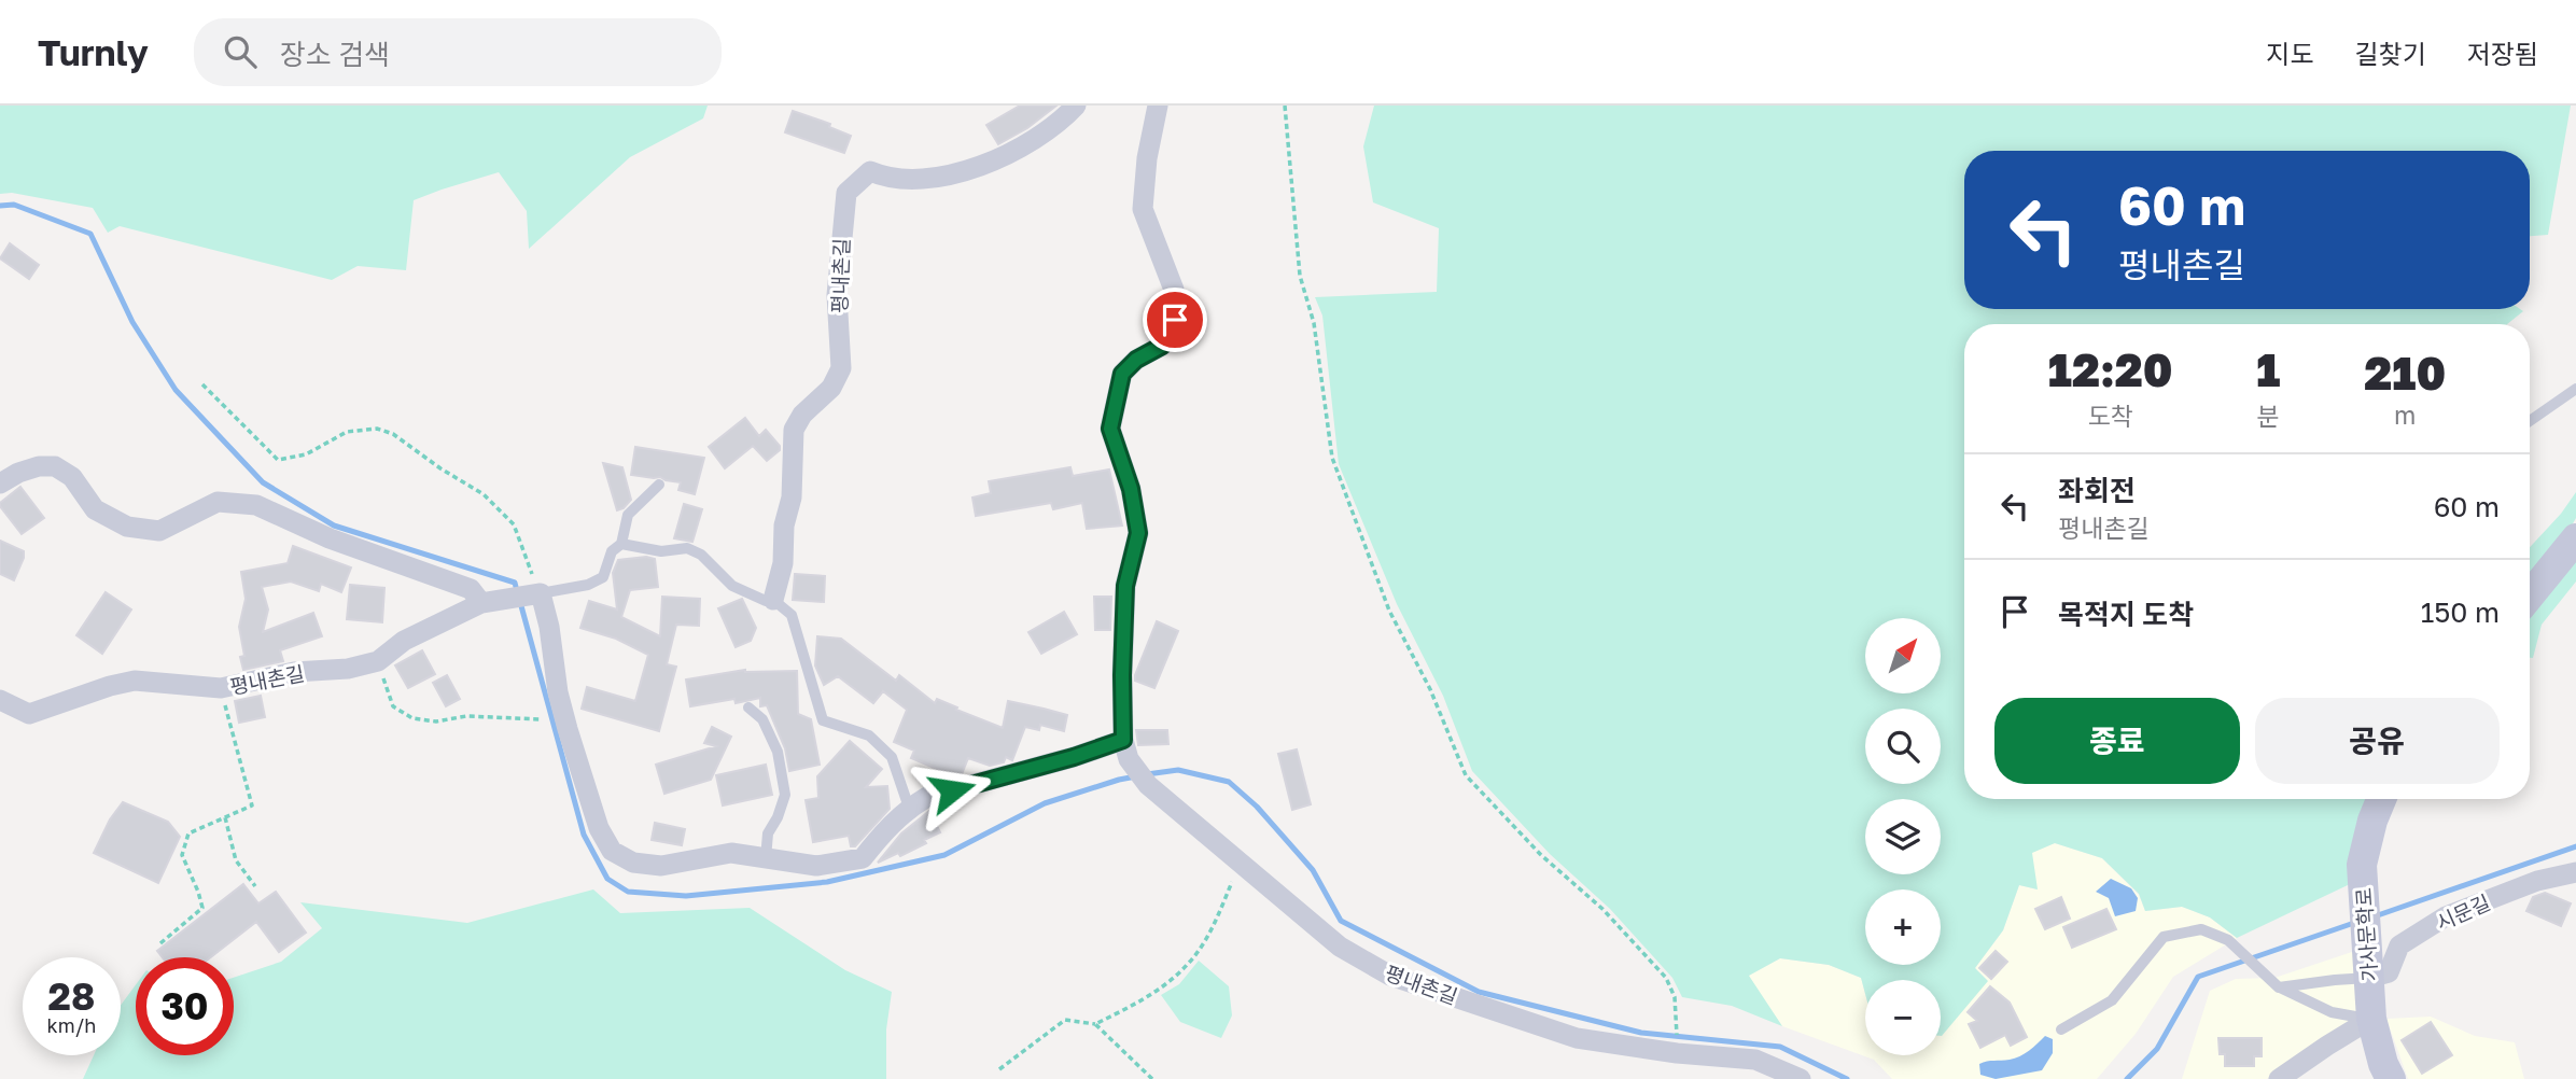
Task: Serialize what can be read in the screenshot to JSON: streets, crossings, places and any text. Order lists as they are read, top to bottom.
{
  "streets": {
    "main road": ["가사문학로"],
    "street": ["평내촌길", "시문길"]
  },
  "crossings": [
    ["시문길", "가사문학로"]
  ],
  "north": "top right",
  "page": {
    "header": "Turnly",
    "search": "장소 검색",
    "nav": ["지도", "길찾기", "저장됨"],
    "turn": ["60 m", "평내촌길"],
    "eta": [
      "12:20",
      "도착",
      "1",
      "분",
      "210",
      "m"
    ],
    "list": [
      {
        "name": "좌회전",
        "note": "평내촌길",
        "value": "60 m"
      },
      {
        "name": "목적지 도착",
        "value": "150 m"
      }
    ],
    "map_buttons": ["+", "−"],
    "buttons": ["종료", "공유"],
    "speed": "28 km/h",
    "limit": "30"
  }
}
